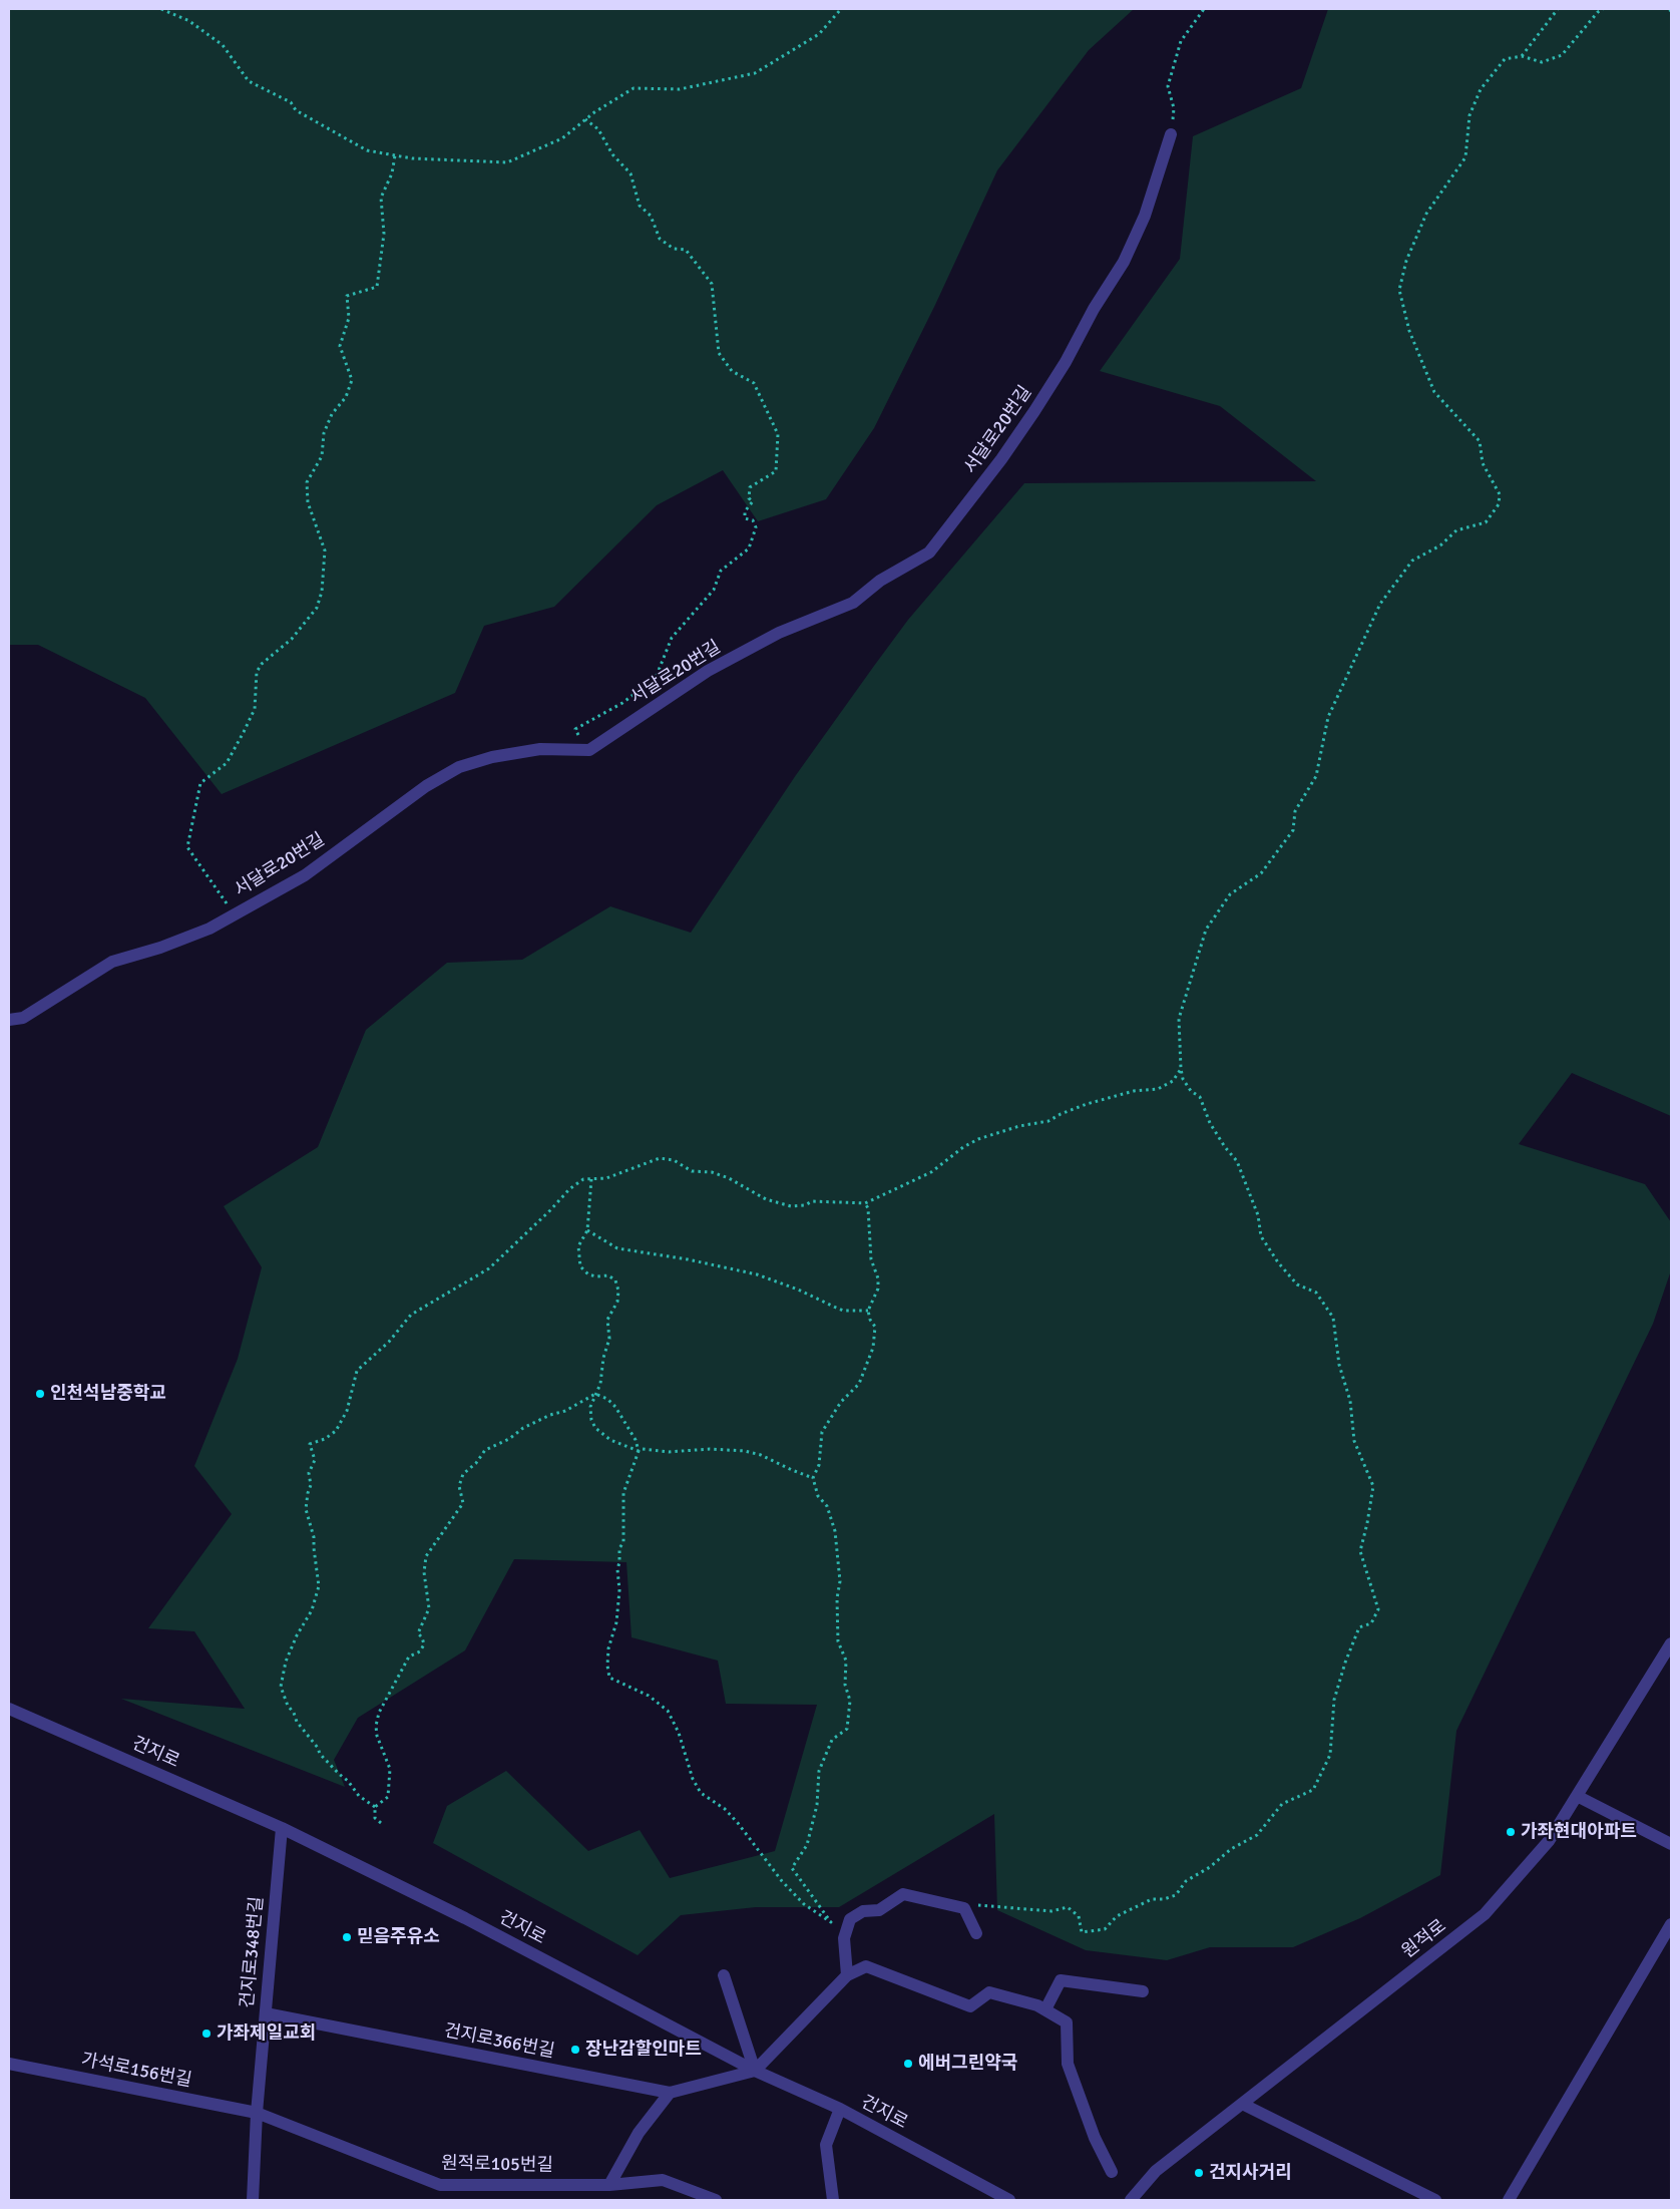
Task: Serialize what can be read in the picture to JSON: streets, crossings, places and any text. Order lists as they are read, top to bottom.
{
  "streets": {
    "street": [
      "서달로20번길",
      "건지로",
      "원적로",
      "건지로348번길",
      "건지로366번길",
      "가석로156번길",
      "원적로105번길"
    ]
  },
  "crossings": [
    ["건지로", "건지로348번길"],
    ["건지로", "건지로366번길"],
    ["건지로348번길", "건지로366번길"],
    ["건지로348번길", "가석로156번길"],
    ["건지로348번길", "원적로105번길"],
    ["가석로156번길", "원적로105번길"]
  ],
  "places": [
    "인천석남중학교",
    "가좌현대아파트",
    "믿음주유소",
    "가좌제일교회",
    "장난감할인마트",
    "에버그린약국",
    "건지사거리"
  ]
}
